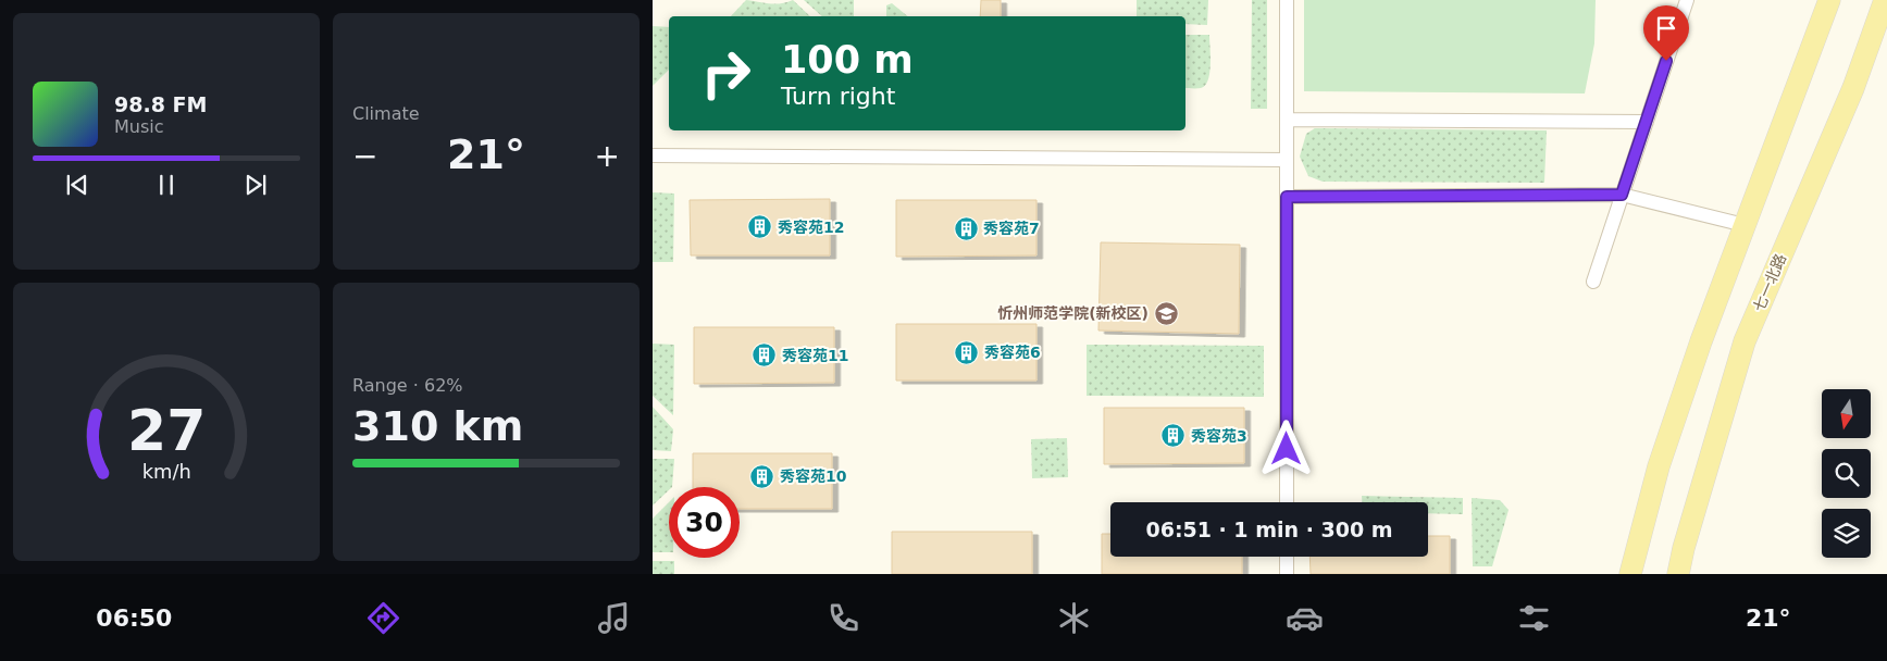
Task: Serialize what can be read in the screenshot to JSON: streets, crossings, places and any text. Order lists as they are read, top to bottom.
{
  "streets": {
    "main road": ["七一北路"]
  },
  "places": {
    "building": [
      "秀容苑12",
      "秀容苑7",
      "秀容苑6",
      "秀容苑11",
      "秀容苑3",
      "秀容苑10"
    ],
    "school or university": ["忻州师范学院(新校区)"]
  },
  "north": "bottom",
  "page": {
    "tile": [
      "Climate",
      ["Range · 62%", "310 km"]
    ],
    "turn": ["100 m", "Turn right"],
    "song": ["98.8 FM", "Music"],
    "heat": ["−", "21°", "+"],
    "limit": "30",
    "trip": "06:51 · 1 min · 300 m",
    "tabs": ["06:50", "21°"],
    "gauge": ["27", "km/h"]
  }
}
